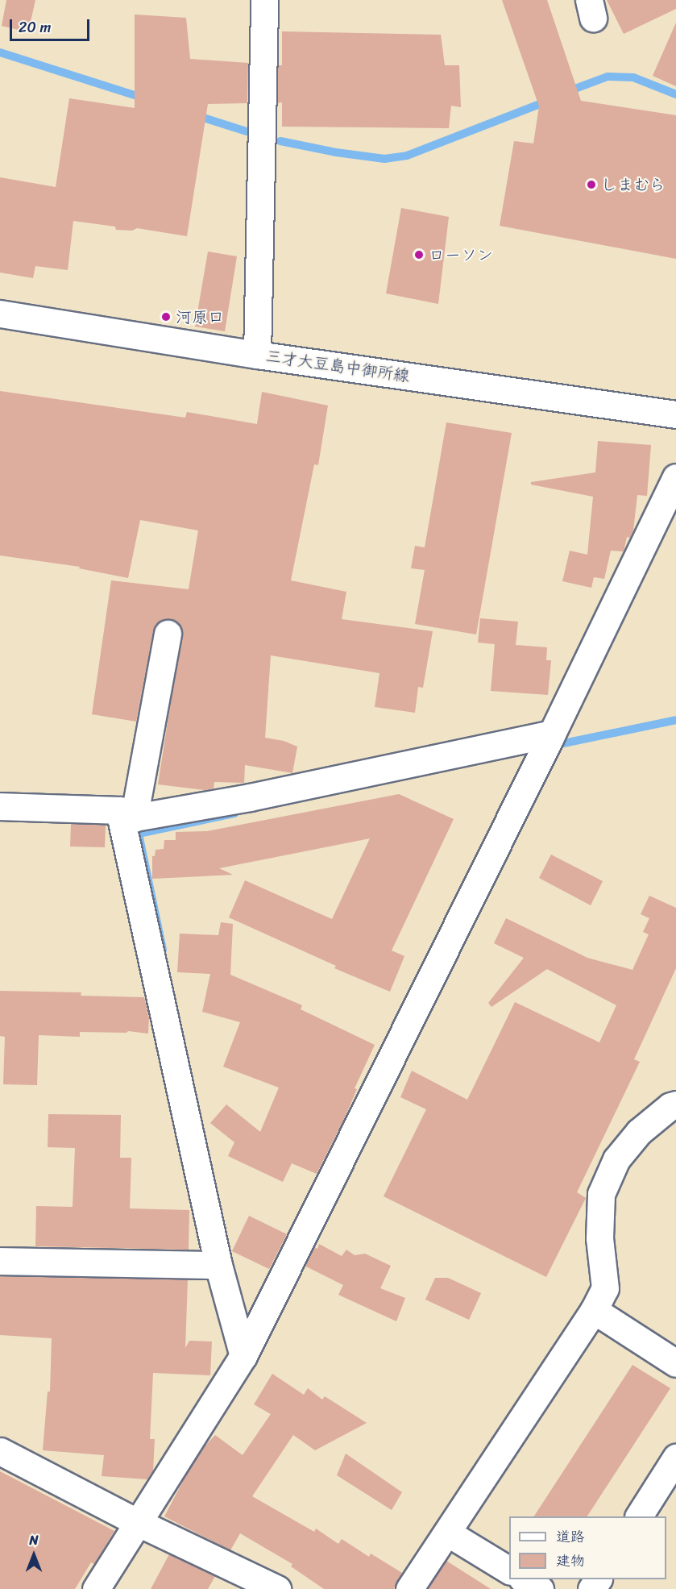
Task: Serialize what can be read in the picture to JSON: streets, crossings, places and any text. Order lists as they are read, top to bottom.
{
  "streets": {
    "street": ["三才大豆島中御所線"]
  },
  "places": ["しまむら", "ローソン", "河原口"],
  "legend": ["道路", "建物"],
  "scale_bar": "20 m",
  "north": "top"
}
